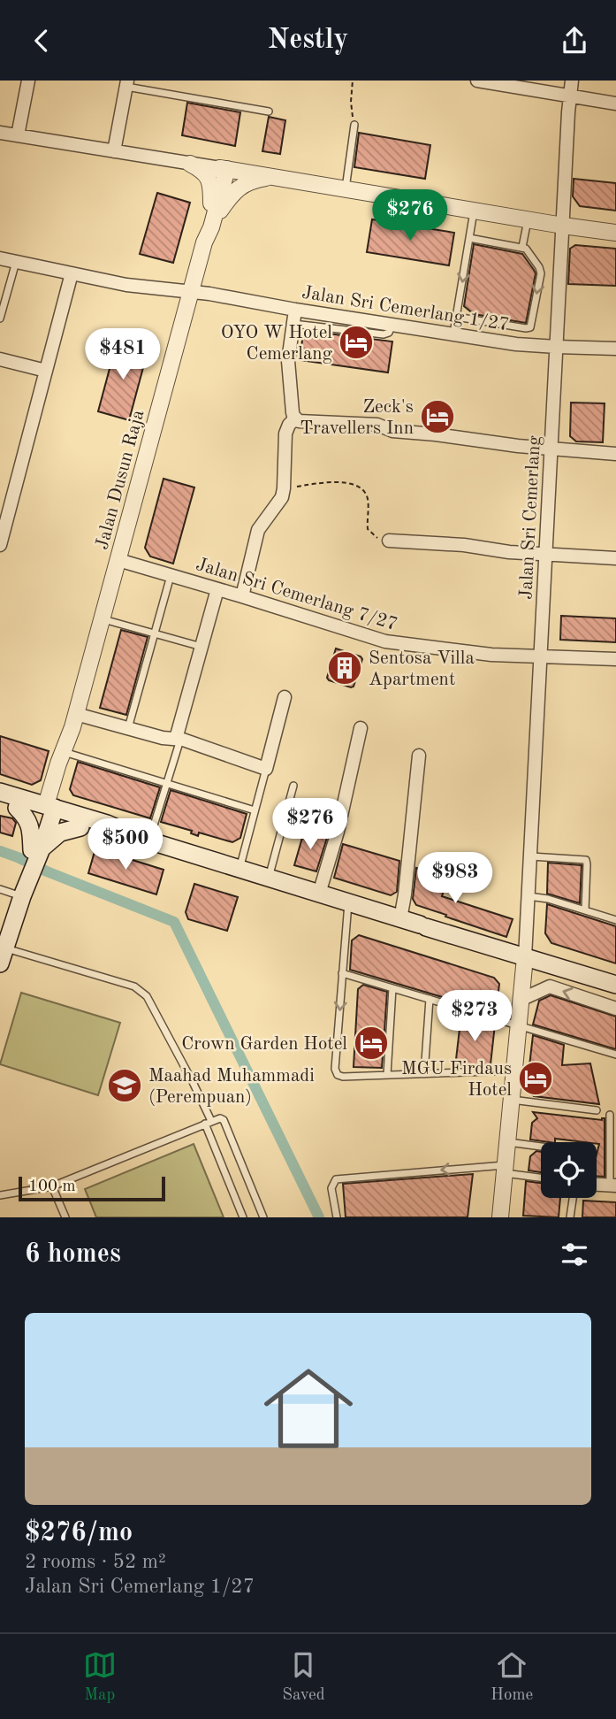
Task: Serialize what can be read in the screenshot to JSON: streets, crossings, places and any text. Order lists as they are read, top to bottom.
{
  "streets": {
    "street": [
      "Jalan Sri Cemerlang 1/27",
      "Jalan Dusun Raja",
      "Jalan Sri Cemerlang",
      "Jalan Sri Cemerlang 7/27"
    ]
  },
  "crossings": [
    ["Jalan Sri Cemerlang 1/27", "Jalan Dusun Raja"],
    ["Jalan Sri Cemerlang 1/27", "Jalan Sri Cemerlang"],
    ["Jalan Dusun Raja", "Jalan Sri Cemerlang 7/27"],
    ["Jalan Sri Cemerlang", "Jalan Sri Cemerlang 7/27"]
  ],
  "places": {
    "hotel": [
      "OYO W Hotel Cemerlang",
      "Zeck's Travellers Inn",
      "Crown Garden Hotel",
      "MGU Firdaus Hotel"
    ],
    "building": ["Sentosa Villa Apartment"],
    "school or university": ["Maahad Muhammadi (Perempuan)"]
  },
  "scale_bar": "100 m",
  "page": {
    "header": "Nestly",
    "price": [
      "$276",
      "$481",
      "$276",
      "$500",
      "$983",
      "$273"
    ],
    "scale": "100 m",
    "heading": "6 homes",
    "list": [
      {
        "name": "$276/mo",
        "note": "2 rooms · 52 m² · Jalan Sri Cemerlang 1/27"
      }
    ],
    "tabs": ["Map", "Saved", "Home"]
  }
}
